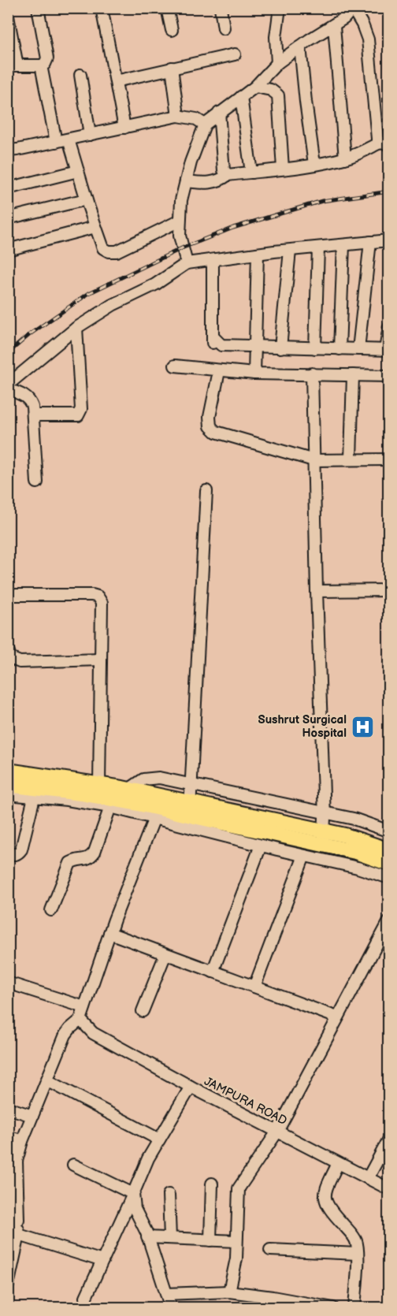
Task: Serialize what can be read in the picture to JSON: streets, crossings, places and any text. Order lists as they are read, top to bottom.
{
  "streets": {
    "street": ["JAMPURA ROAD"]
  },
  "places": {
    "hospital": ["Sushrut Surgical Hospital"]
  }
}
